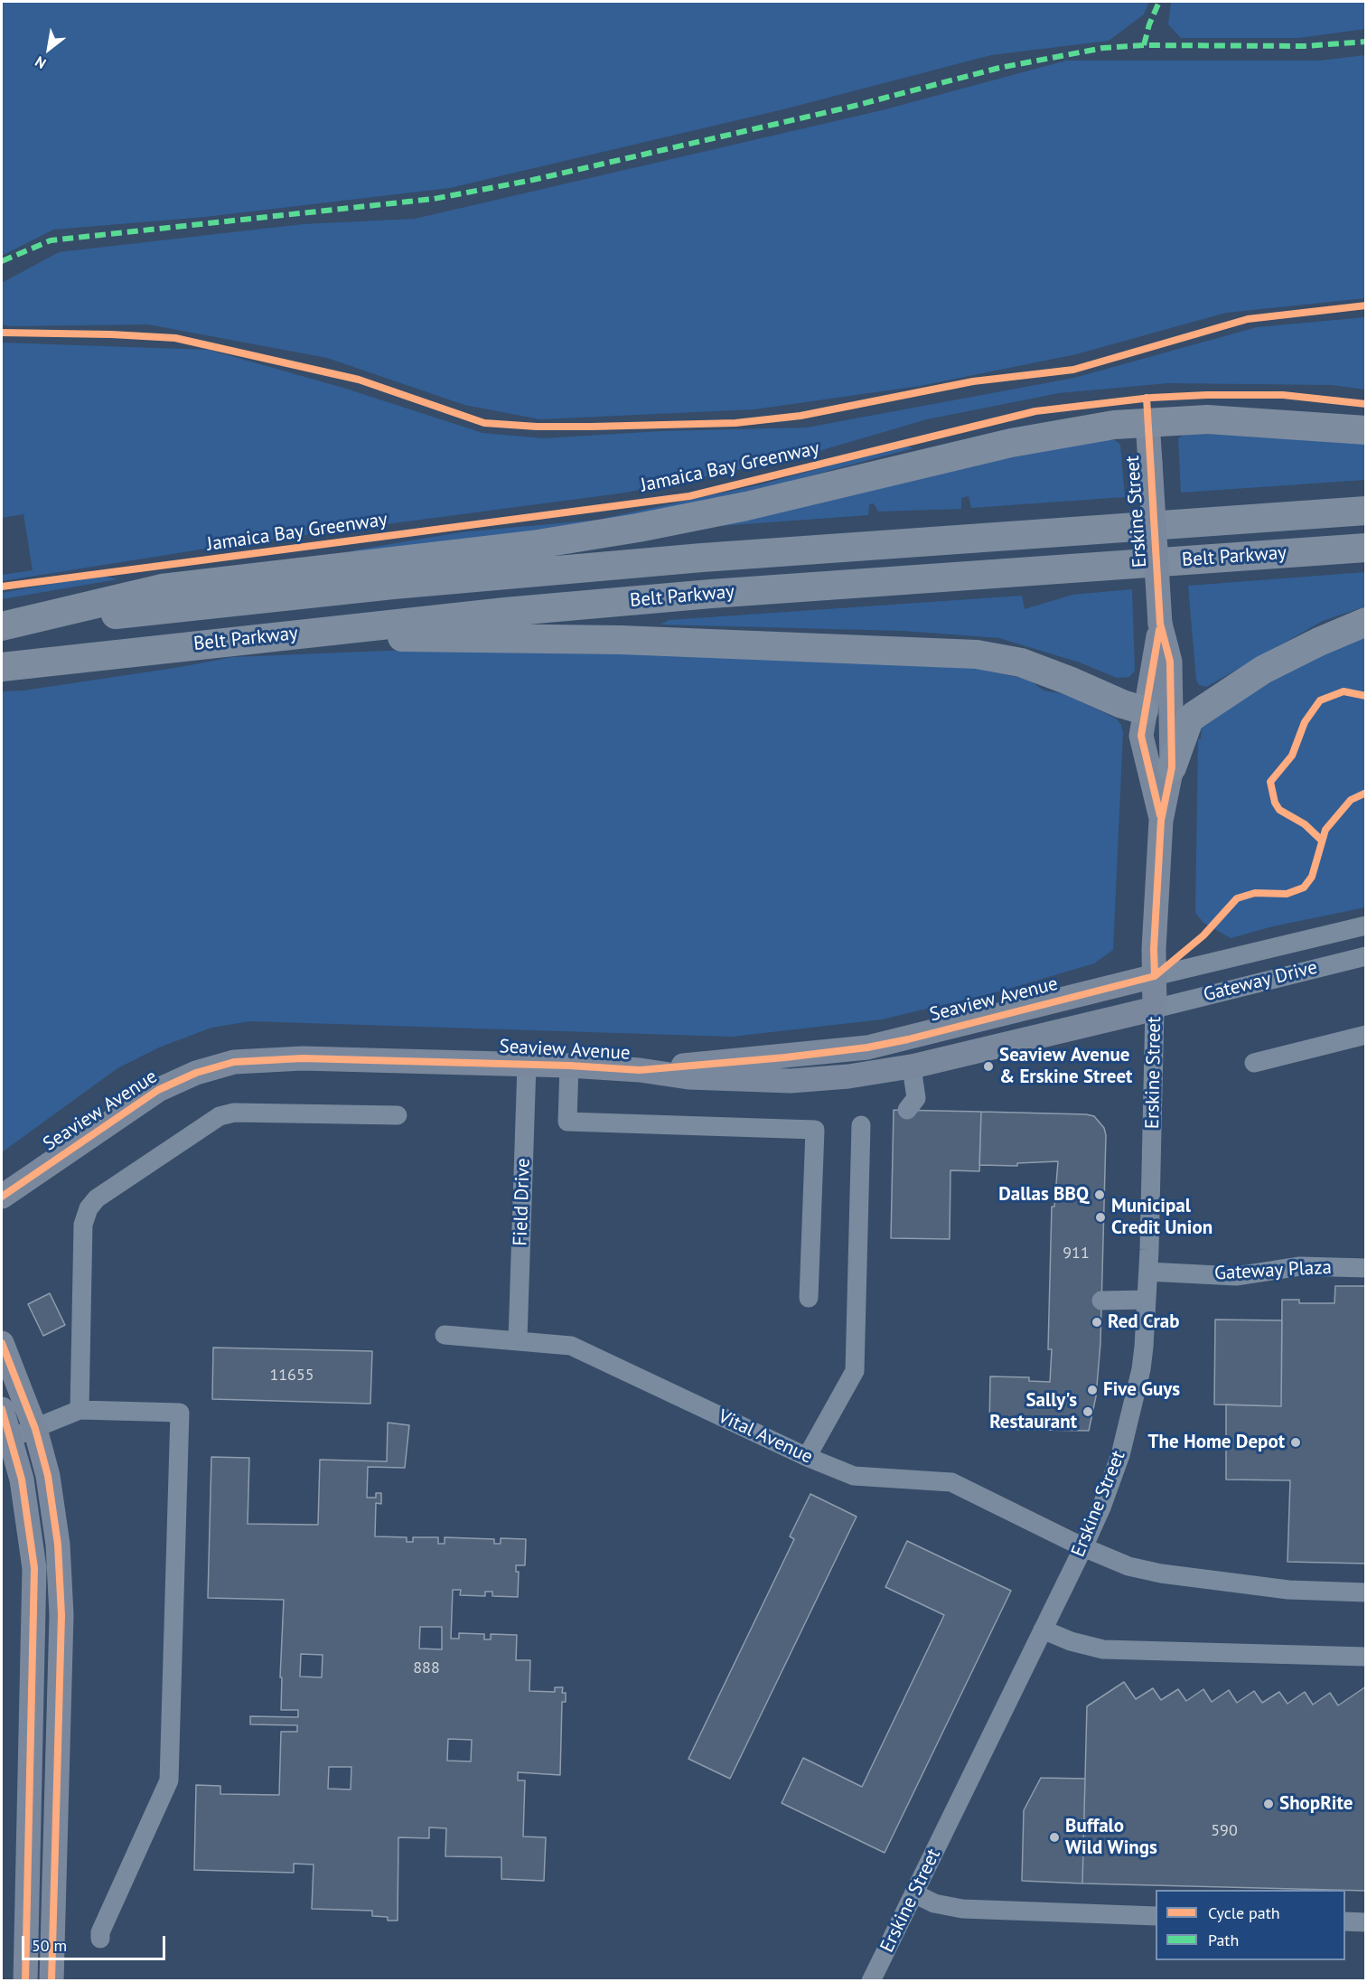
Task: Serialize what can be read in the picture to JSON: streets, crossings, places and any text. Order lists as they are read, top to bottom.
{
  "streets": {
    "highway": ["Belt Parkway"],
    "main road": ["Erskine Street", "Seaview Avenue"],
    "street": [
      "Gateway Drive",
      "Field Drive",
      "Gateway Plaza",
      "Vital Avenue"
    ],
    "cycle path": ["Jamaica Bay Greenway"]
  },
  "crossings": [
    ["Erskine Street", "Gateway Drive"],
    ["Erskine Street", "Seaview Avenue"],
    ["Erskine Street", "Gateway Plaza"],
    ["Erskine Street", "Vital Avenue"],
    ["Gateway Drive", "Seaview Avenue"],
    ["Seaview Avenue", "Field Drive"],
    ["Field Drive", "Vital Avenue"]
  ],
  "places": [
    "Seaview Avenue & Erskine Street",
    "Dallas BBQ",
    "Municipal Credit Union",
    "Red Crab",
    "Five Guys",
    "Sally's Restaurant",
    "The Home Depot",
    "ShopRite",
    "Buffalo Wild Wings"
  ],
  "house_numbers": [
    "911",
    "11655",
    "888",
    "590"
  ],
  "legend": ["Cycle path", "Path"],
  "scale_bar": "50 m",
  "north": "bottom left"
}
